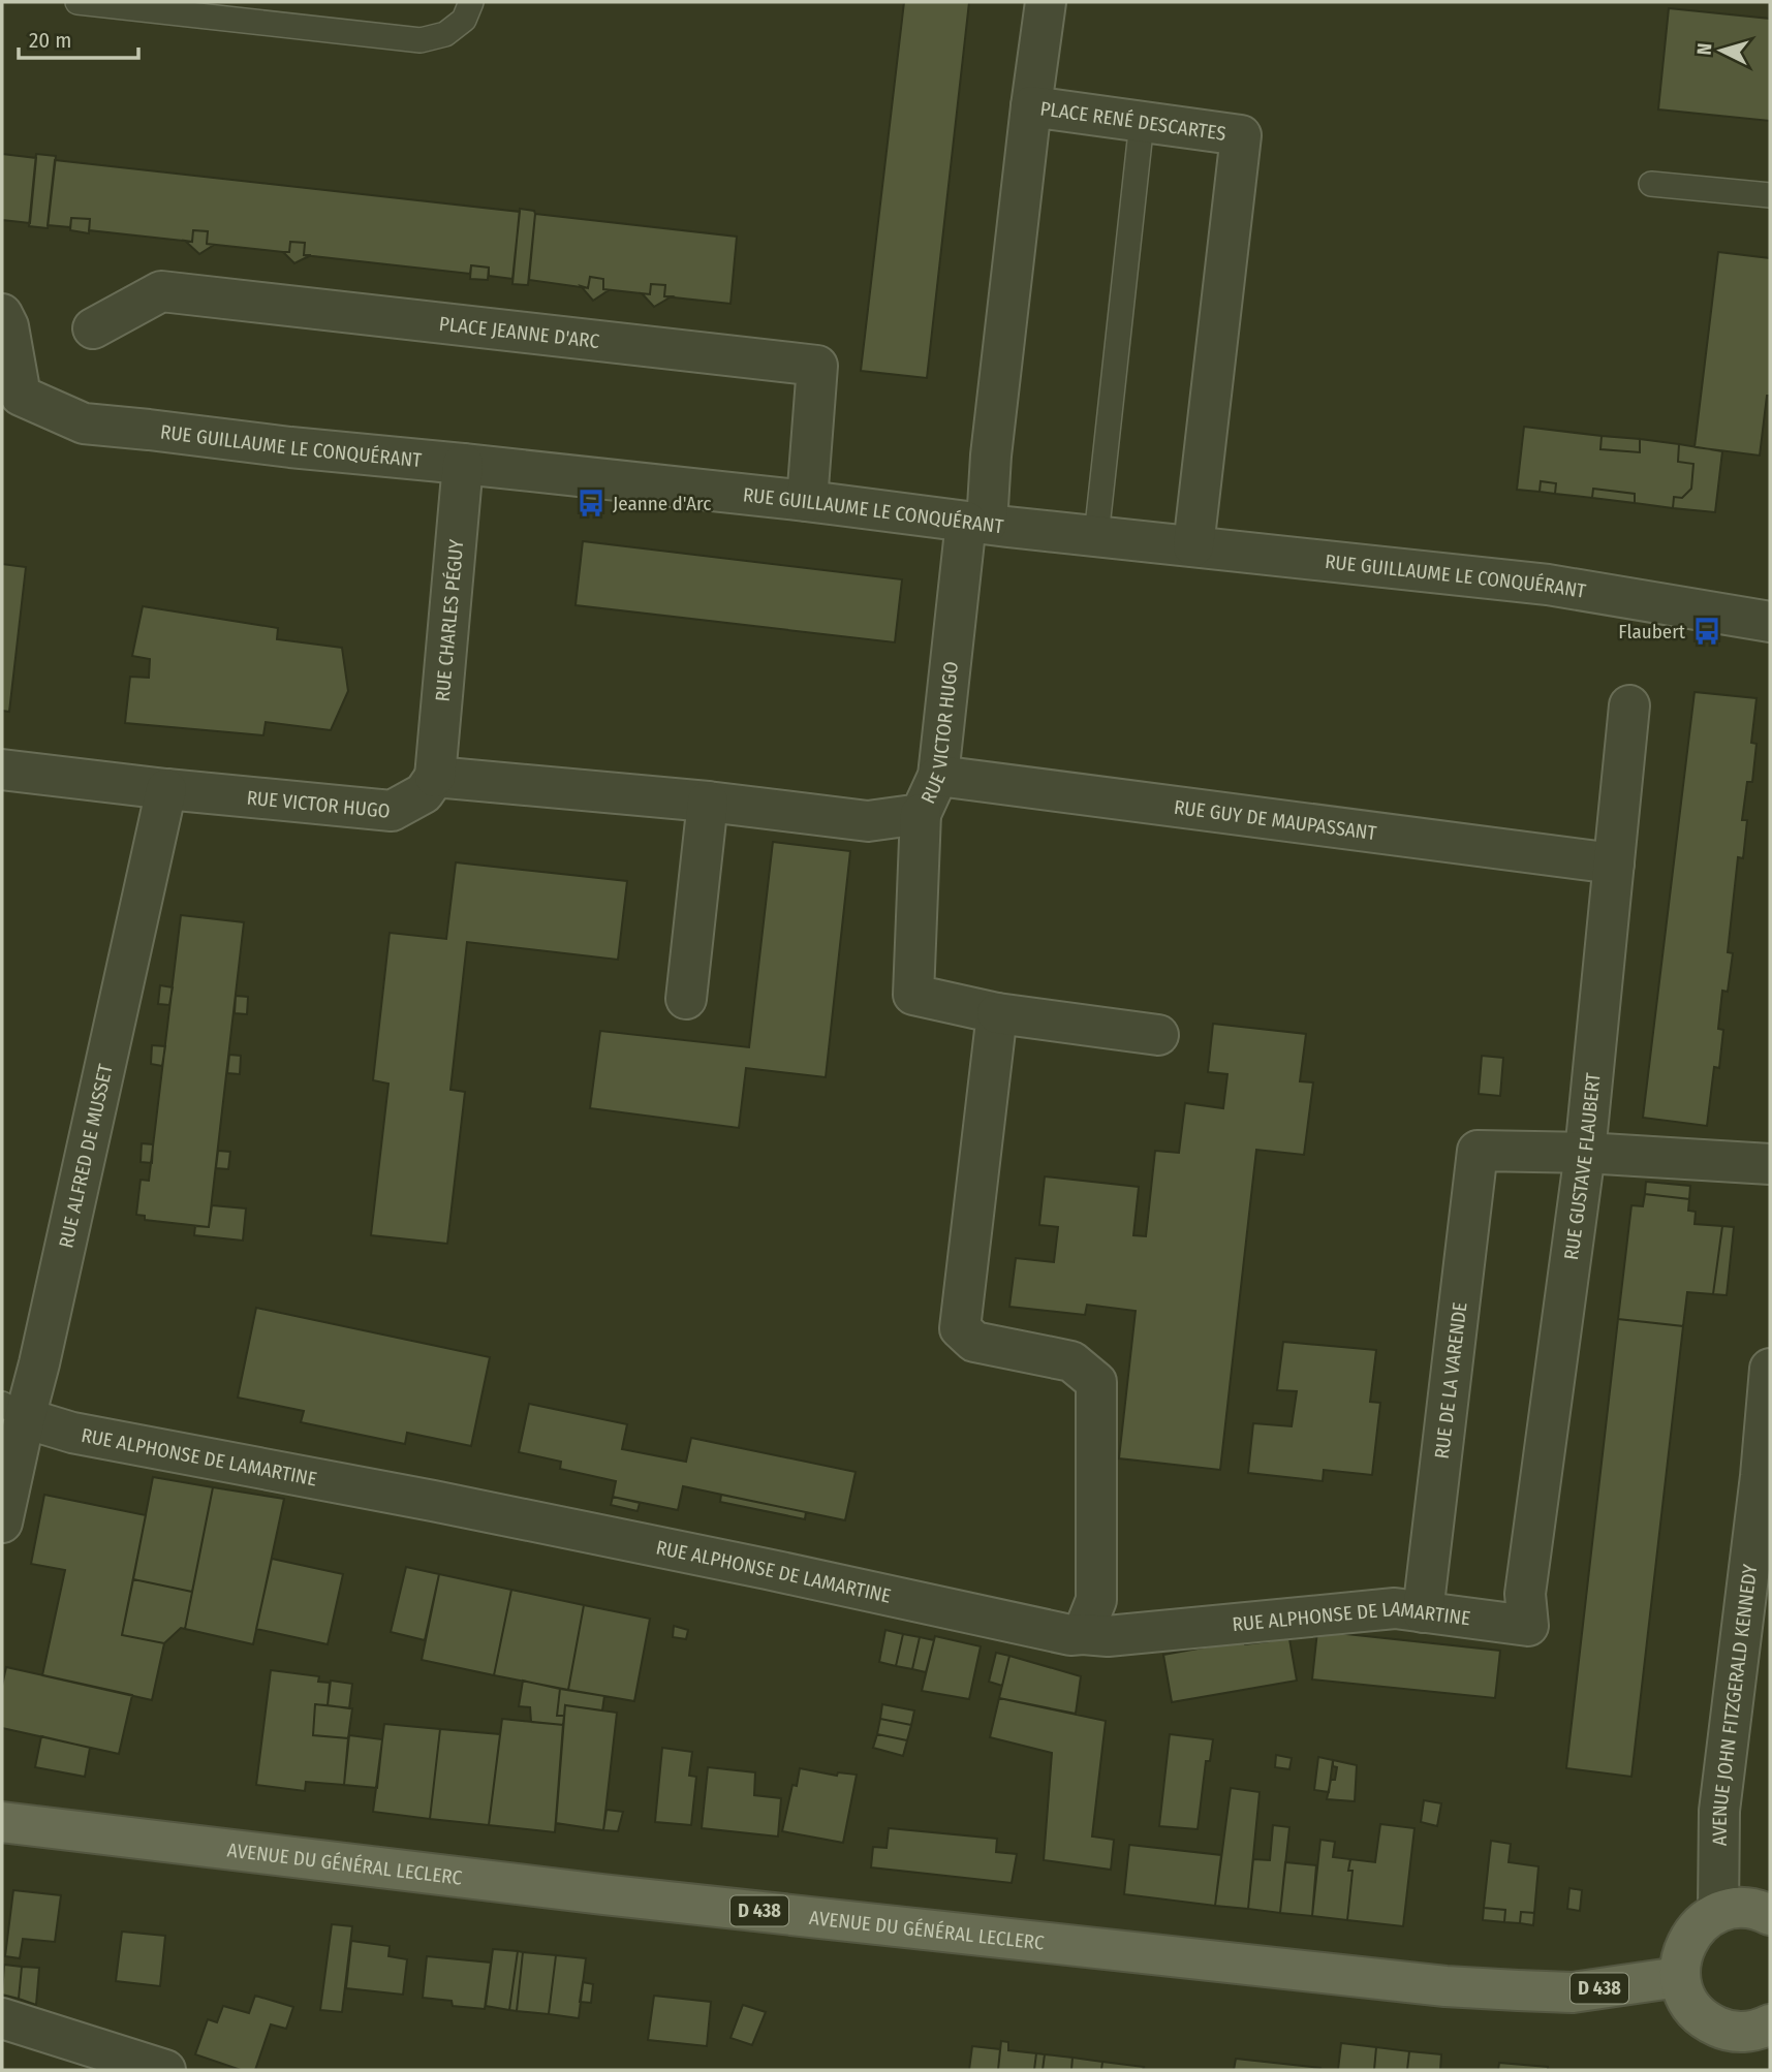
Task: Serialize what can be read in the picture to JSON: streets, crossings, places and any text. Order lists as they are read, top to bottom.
{
  "streets": {
    "main road": ["AVENUE DU GÉNÉRAL LECLERC", "D 438"],
    "street": [
      "PLACE RENÉ DESCARTES",
      "PLACE JEANNE D'ARC",
      "RUE GUILLAUME LE CONQUÉRANT",
      "RUE CHARLES PÉGUY",
      "RUE VICTOR HUGO",
      "RUE GUY DE MAUPASSANT",
      "RUE ALFRED DE MUSSET",
      "RUE GUSTAVE FLAUBERT",
      "RUE DE LA VARENDE",
      "RUE ALPHONSE DE LAMARTINE",
      "AVENUE JOHN FITZGERALD KENNEDY"
    ]
  },
  "crossings": [
    ["PLACE RENÉ DESCARTES", "RUE GUILLAUME LE CONQUÉRANT"],
    ["PLACE RENÉ DESCARTES", "RUE VICTOR HUGO"],
    ["PLACE JEANNE D'ARC", "RUE GUILLAUME LE CONQUÉRANT"],
    ["RUE GUILLAUME LE CONQUÉRANT", "RUE CHARLES PÉGUY"],
    ["RUE GUILLAUME LE CONQUÉRANT", "RUE VICTOR HUGO"],
    ["RUE CHARLES PÉGUY", "RUE VICTOR HUGO"],
    ["RUE VICTOR HUGO", "RUE GUY DE MAUPASSANT"],
    ["RUE VICTOR HUGO", "RUE ALFRED DE MUSSET"],
    ["RUE GUY DE MAUPASSANT", "RUE GUSTAVE FLAUBERT"],
    ["RUE ALFRED DE MUSSET", "RUE ALPHONSE DE LAMARTINE"],
    ["RUE GUSTAVE FLAUBERT", "RUE DE LA VARENDE"],
    ["RUE GUSTAVE FLAUBERT", "RUE ALPHONSE DE LAMARTINE"],
    ["RUE DE LA VARENDE", "RUE ALPHONSE DE LAMARTINE"]
  ],
  "places": {
    "bus stop": ["Jeanne d'Arc", "Flaubert"]
  },
  "scale_bar": "20 m",
  "north": "left"
}
